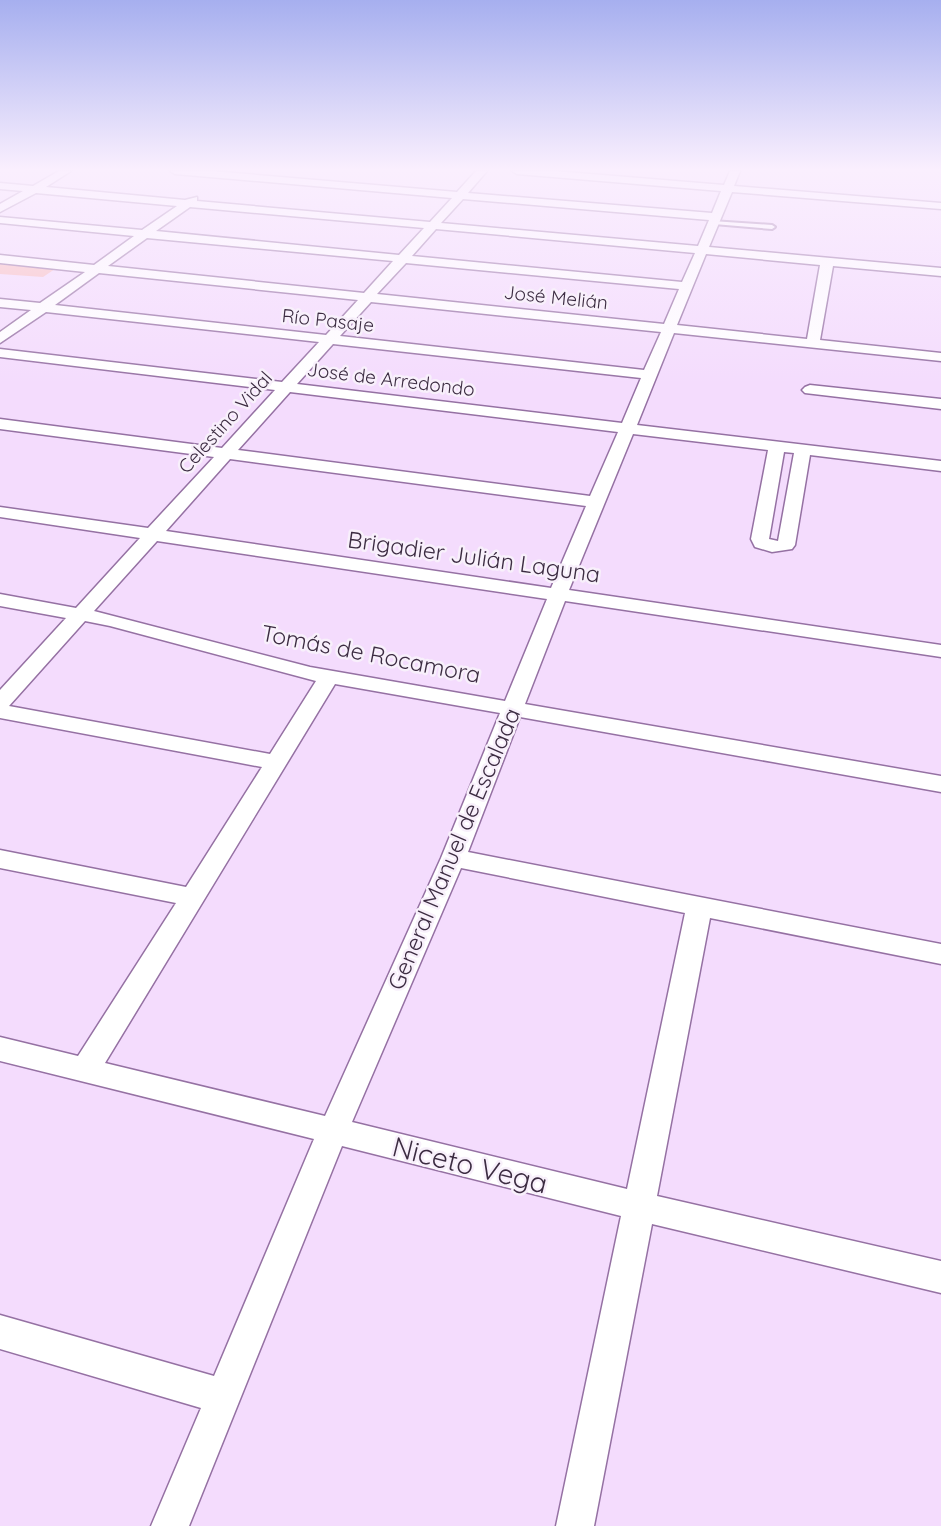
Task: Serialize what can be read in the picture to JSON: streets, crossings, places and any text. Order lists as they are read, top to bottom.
{
  "streets": {
    "street": [
      "José Melián",
      "Río Pasaje",
      "José de Arredondo",
      "Celestino Vidal",
      "Brigadier Julián Laguna",
      "Tomás de Rocamora",
      "General Manuel de Escalada",
      "Niceto Vega"
    ]
  },
  "crossings": [
    ["José Melián", "Celestino Vidal"],
    ["José Melián", "General Manuel de Escalada"],
    ["Río Pasaje", "Celestino Vidal"],
    ["Río Pasaje", "General Manuel de Escalada"],
    ["José de Arredondo", "Celestino Vidal"],
    ["José de Arredondo", "General Manuel de Escalada"],
    ["Celestino Vidal", "Brigadier Julián Laguna"],
    ["Celestino Vidal", "Tomás de Rocamora"],
    ["Brigadier Julián Laguna", "General Manuel de Escalada"],
    ["Tomás de Rocamora", "General Manuel de Escalada"],
    ["General Manuel de Escalada", "Niceto Vega"]
  ]
}
